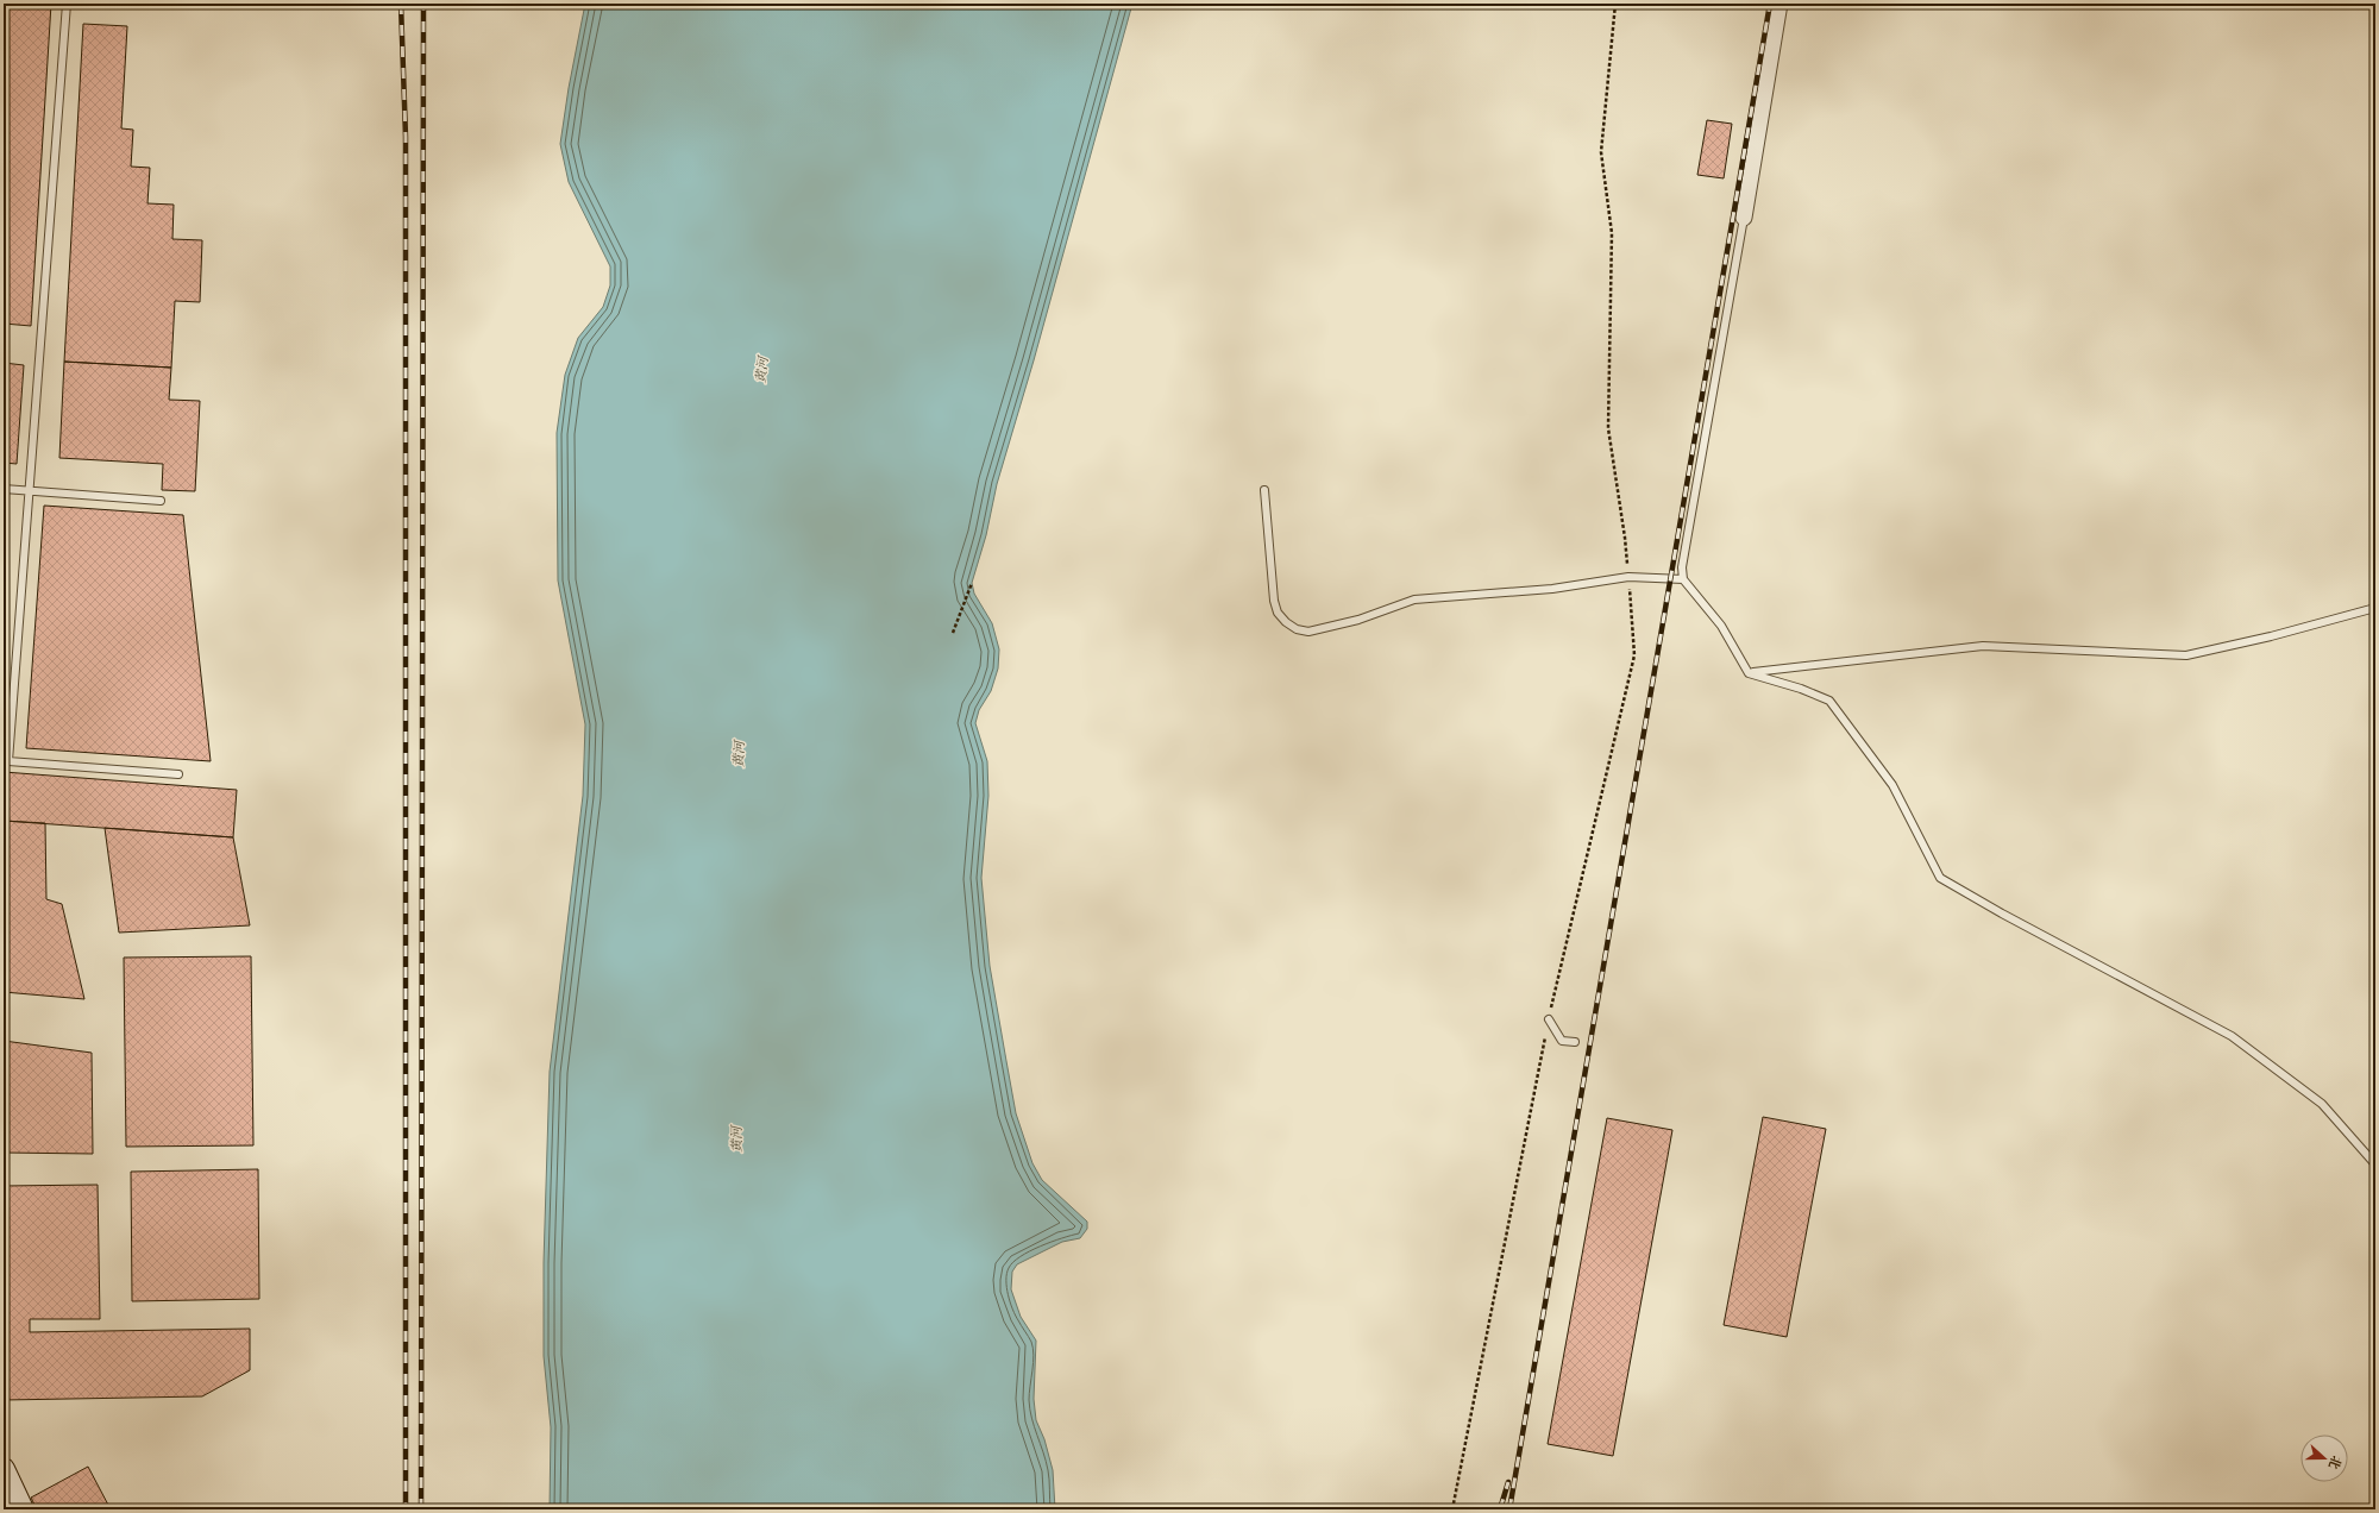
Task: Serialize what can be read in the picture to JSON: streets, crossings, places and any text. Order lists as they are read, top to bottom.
{
  "water": ["黄河"],
  "north": "right"
}
